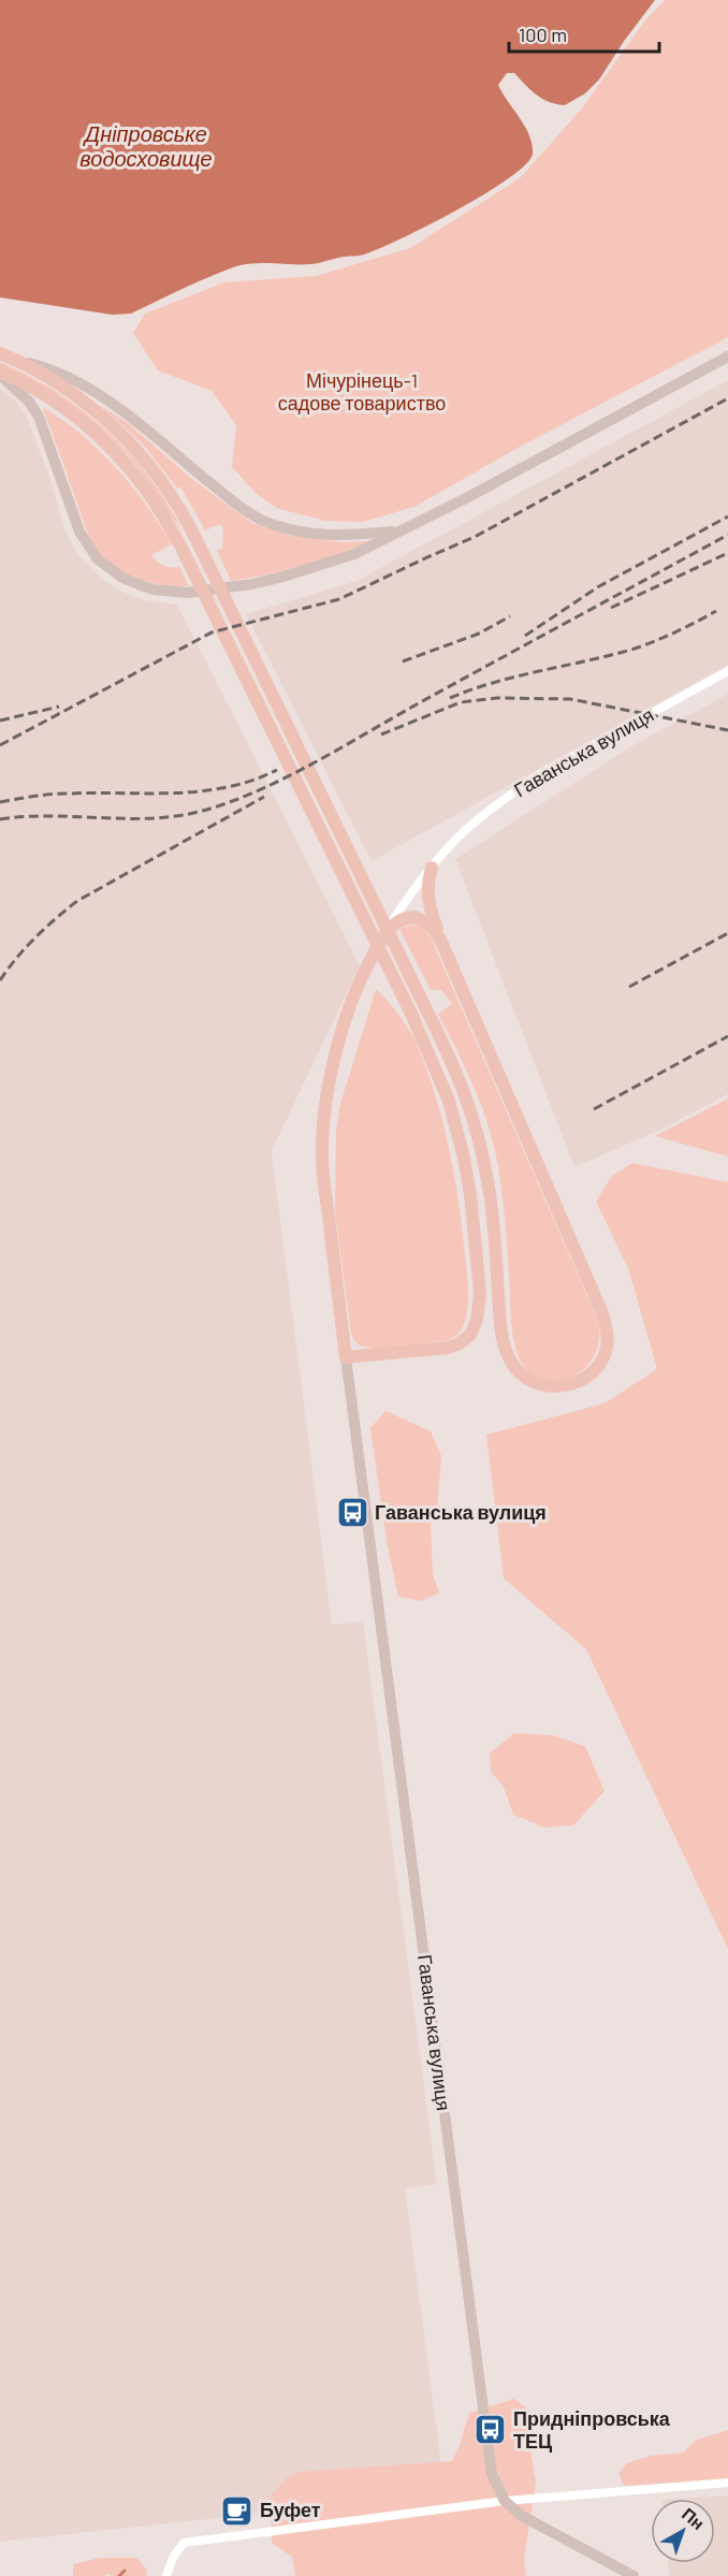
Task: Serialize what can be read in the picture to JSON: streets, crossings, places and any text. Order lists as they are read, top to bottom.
{
  "streets": {
    "main road": ["Гаванська вулиця"]
  },
  "water": ["Дніпровське водосховище"],
  "parks": ["Мічурінець-1 садове товариство"],
  "places": {
    "bus stop": ["Гаванська вулиця", "Придніпровська ТЕЦ"],
    "cafe": ["Буфет"]
  },
  "scale_bar": "100 m",
  "north": "top right"
}
